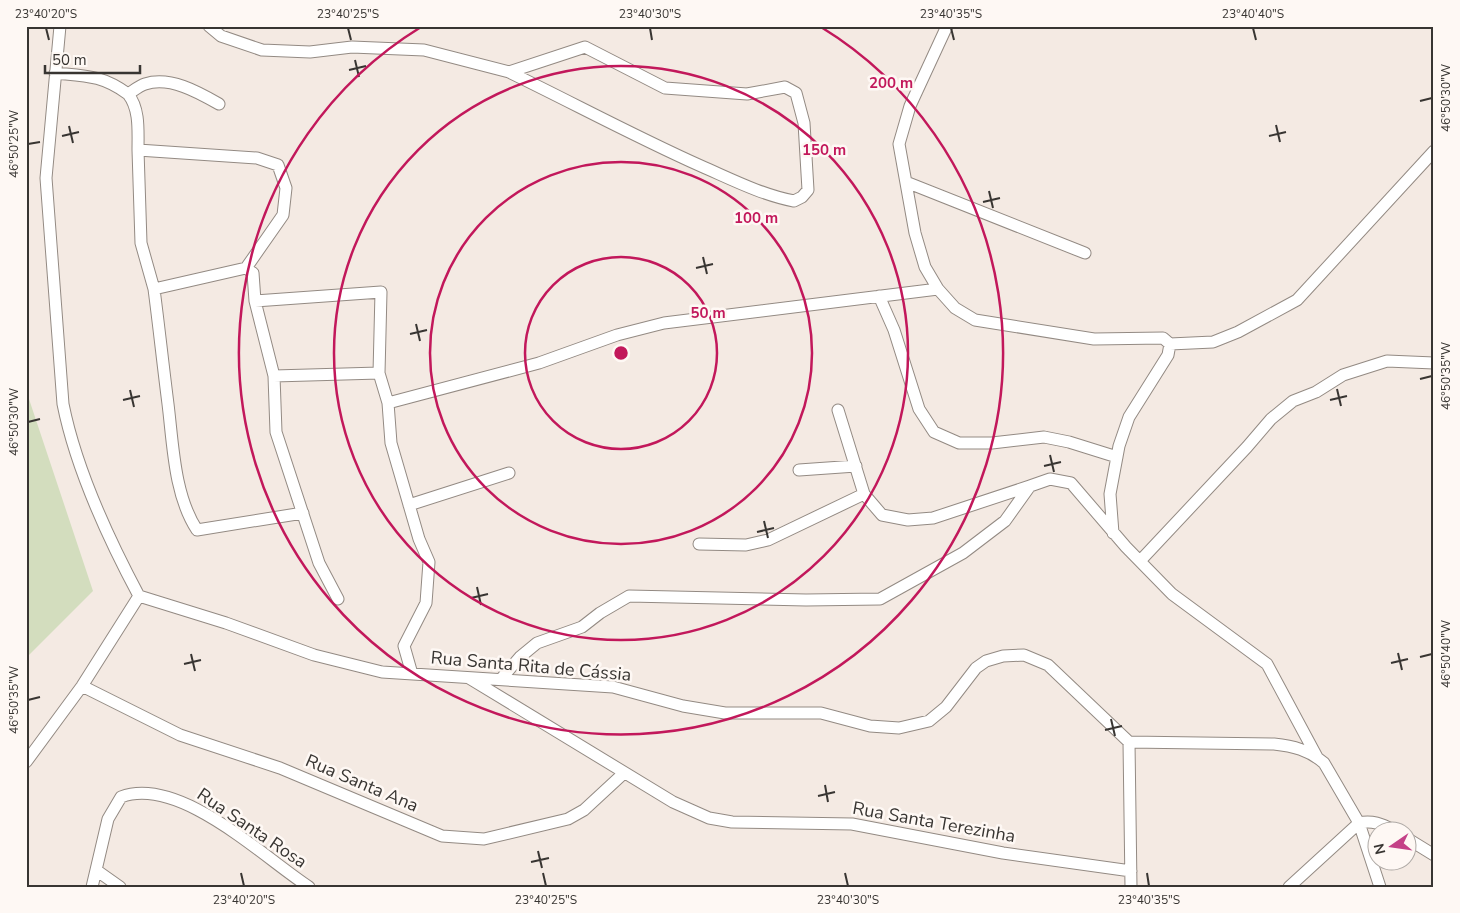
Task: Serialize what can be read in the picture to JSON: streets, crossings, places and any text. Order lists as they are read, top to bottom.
{
  "streets": {
    "street": [
      "Rua Santa Rita de Cássia",
      "Rua Santa Ana",
      "Rua Santa Terezinha",
      "Rua Santa Rosa"
    ]
  },
  "crossings": [
    ["Rua Santa Rita de Cássia", "Rua Santa Terezinha"],
    ["Rua Santa Ana", "Rua Santa Terezinha"]
  ],
  "scale_bar": "50 m",
  "north": "left",
  "coordinates": [
    "23°40'20\"S",
    "23°40'25\"S",
    "23°40'30\"S",
    "23°40'35\"S",
    "23°40'40\"S",
    "46°50'30\"W",
    "46°50'25\"W",
    "46°50'35\"W",
    "46°50'40\"W"
  ],
  "rings": [
    "200 m",
    "150 m",
    "100 m",
    "50 m"
  ]
}
